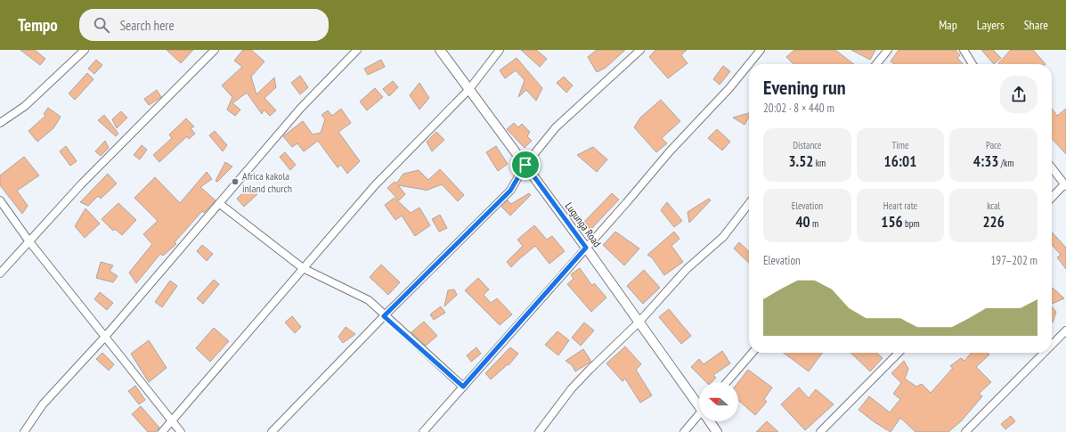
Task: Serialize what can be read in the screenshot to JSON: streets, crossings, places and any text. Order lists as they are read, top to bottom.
{
  "streets": {
    "street": ["Lugunga Road"]
  },
  "places": ["Africa kakola inland church"],
  "north": "left",
  "page": {
    "header": "Tempo",
    "search": "Search here",
    "nav": ["Map", "Layers", "Share"],
    "heading": ["Evening run", "20:02 · 8 × 440 m"],
    "stats": [
      ["Distance", "3.52 km"],
      ["Time", "16:01"],
      ["Pace", "4:33 /km"],
      ["Elevation", "40 m"],
      ["Heart rate", "156 bpm"],
      ["kcal", "226"]
    ],
    "chart": ["Elevation", "197–202 m"]
  }
}
